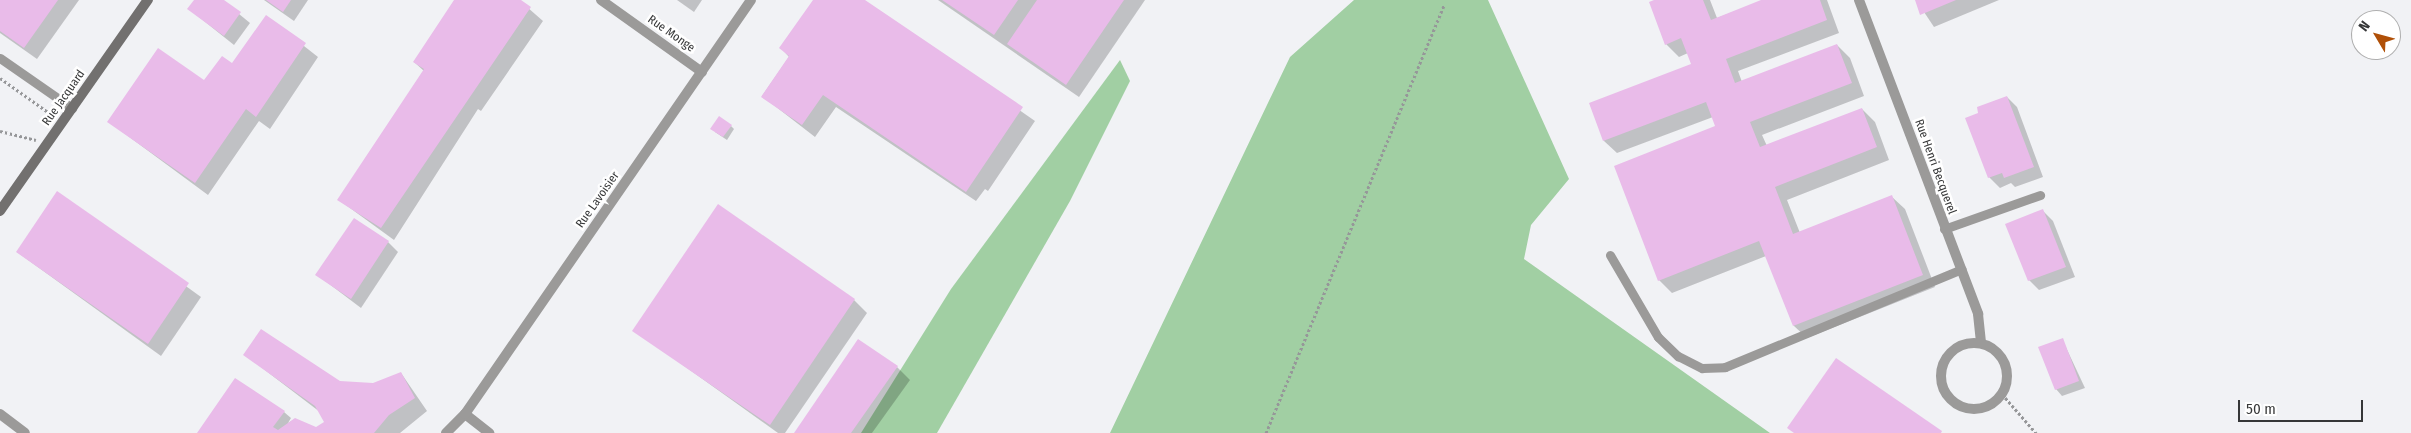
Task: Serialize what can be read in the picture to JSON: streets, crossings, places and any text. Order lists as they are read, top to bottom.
{
  "streets": {
    "street": [
      "Rue Monge",
      "Rue Jacquard",
      "Rue Henri Becquerel",
      "Rue Lavoisier"
    ]
  },
  "crossings": [
    ["Rue Monge", "Rue Lavoisier"]
  ],
  "scale_bar": "50 m",
  "north": "top left"
}
